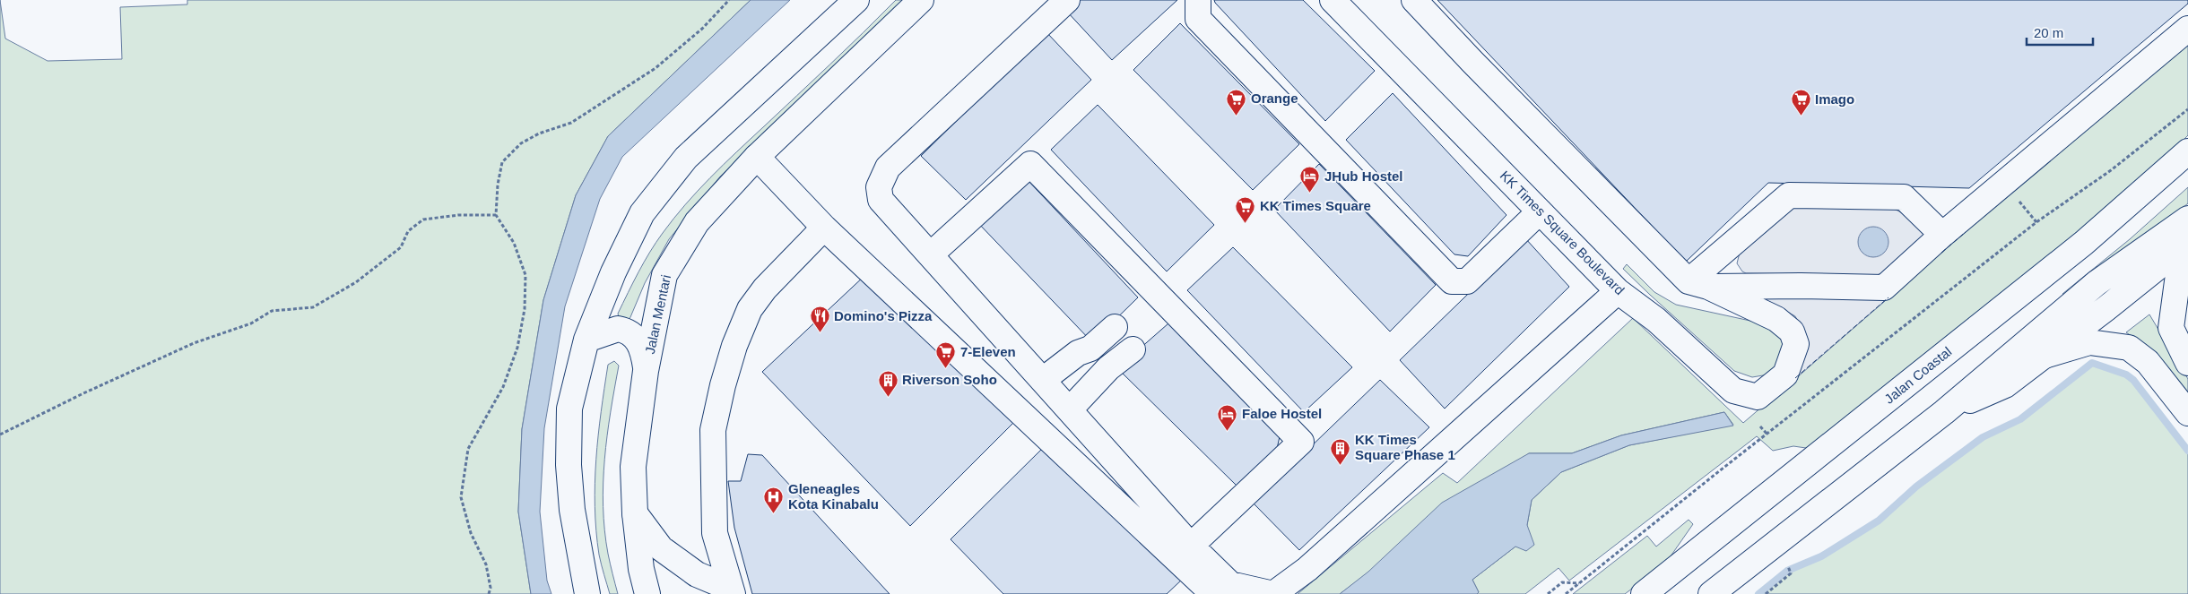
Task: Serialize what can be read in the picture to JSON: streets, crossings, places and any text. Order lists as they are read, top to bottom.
{
  "streets": {
    "main road": ["KK Times Square Boulevard", "Jalan Mentari", "Jalan Coastal"]
  },
  "places": {
    "supermarket": [
      "Orange",
      "Imago",
      "KK Times Square",
      "7-Eleven"
    ],
    "hotel": ["JHub Hostel", "Faloe Hostel"],
    "restaurant": ["Domino's Pizza"],
    "building": ["Riverson Soho", "KK Times Square Phase 1"],
    "hospital": ["Gleneagles Kota Kinabalu"]
  },
  "scale_bar": "20 m"
}
